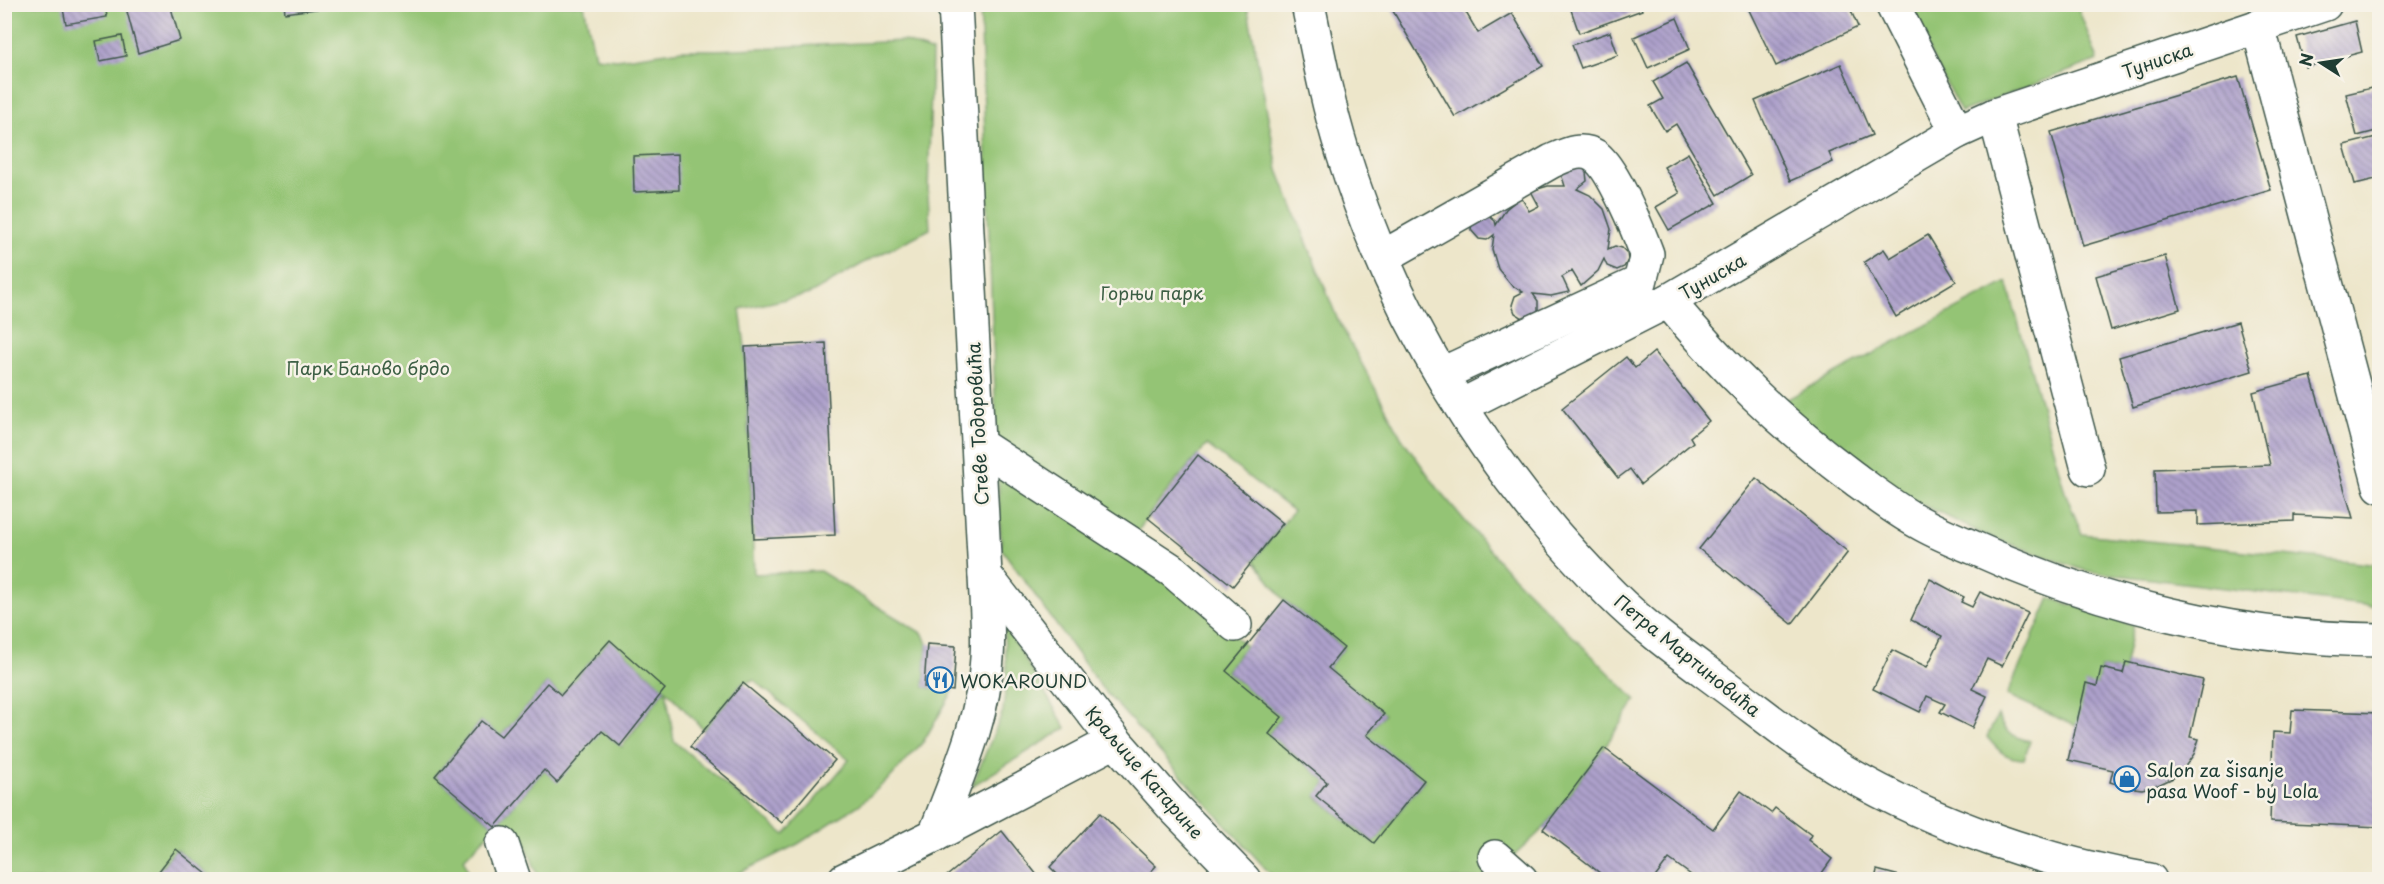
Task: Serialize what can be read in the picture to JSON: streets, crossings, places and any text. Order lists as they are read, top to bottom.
{
  "streets": {
    "street": [
      "Туниска",
      "Стеве Тодоровића",
      "Петра Мартиновића",
      "Краљице Катарине"
    ]
  },
  "crossings": [
    ["Туниска", "Петра Мартиновића"],
    ["Стеве Тодоровића", "Краљице Катарине"]
  ],
  "parks": ["Горњи парк", "Парк Баново брдо"],
  "places": {
    "restaurant": ["WOKAROUND"],
    "shop": ["Salon za šisanje pasa Woof - by Lola"]
  },
  "north": "left"
}
